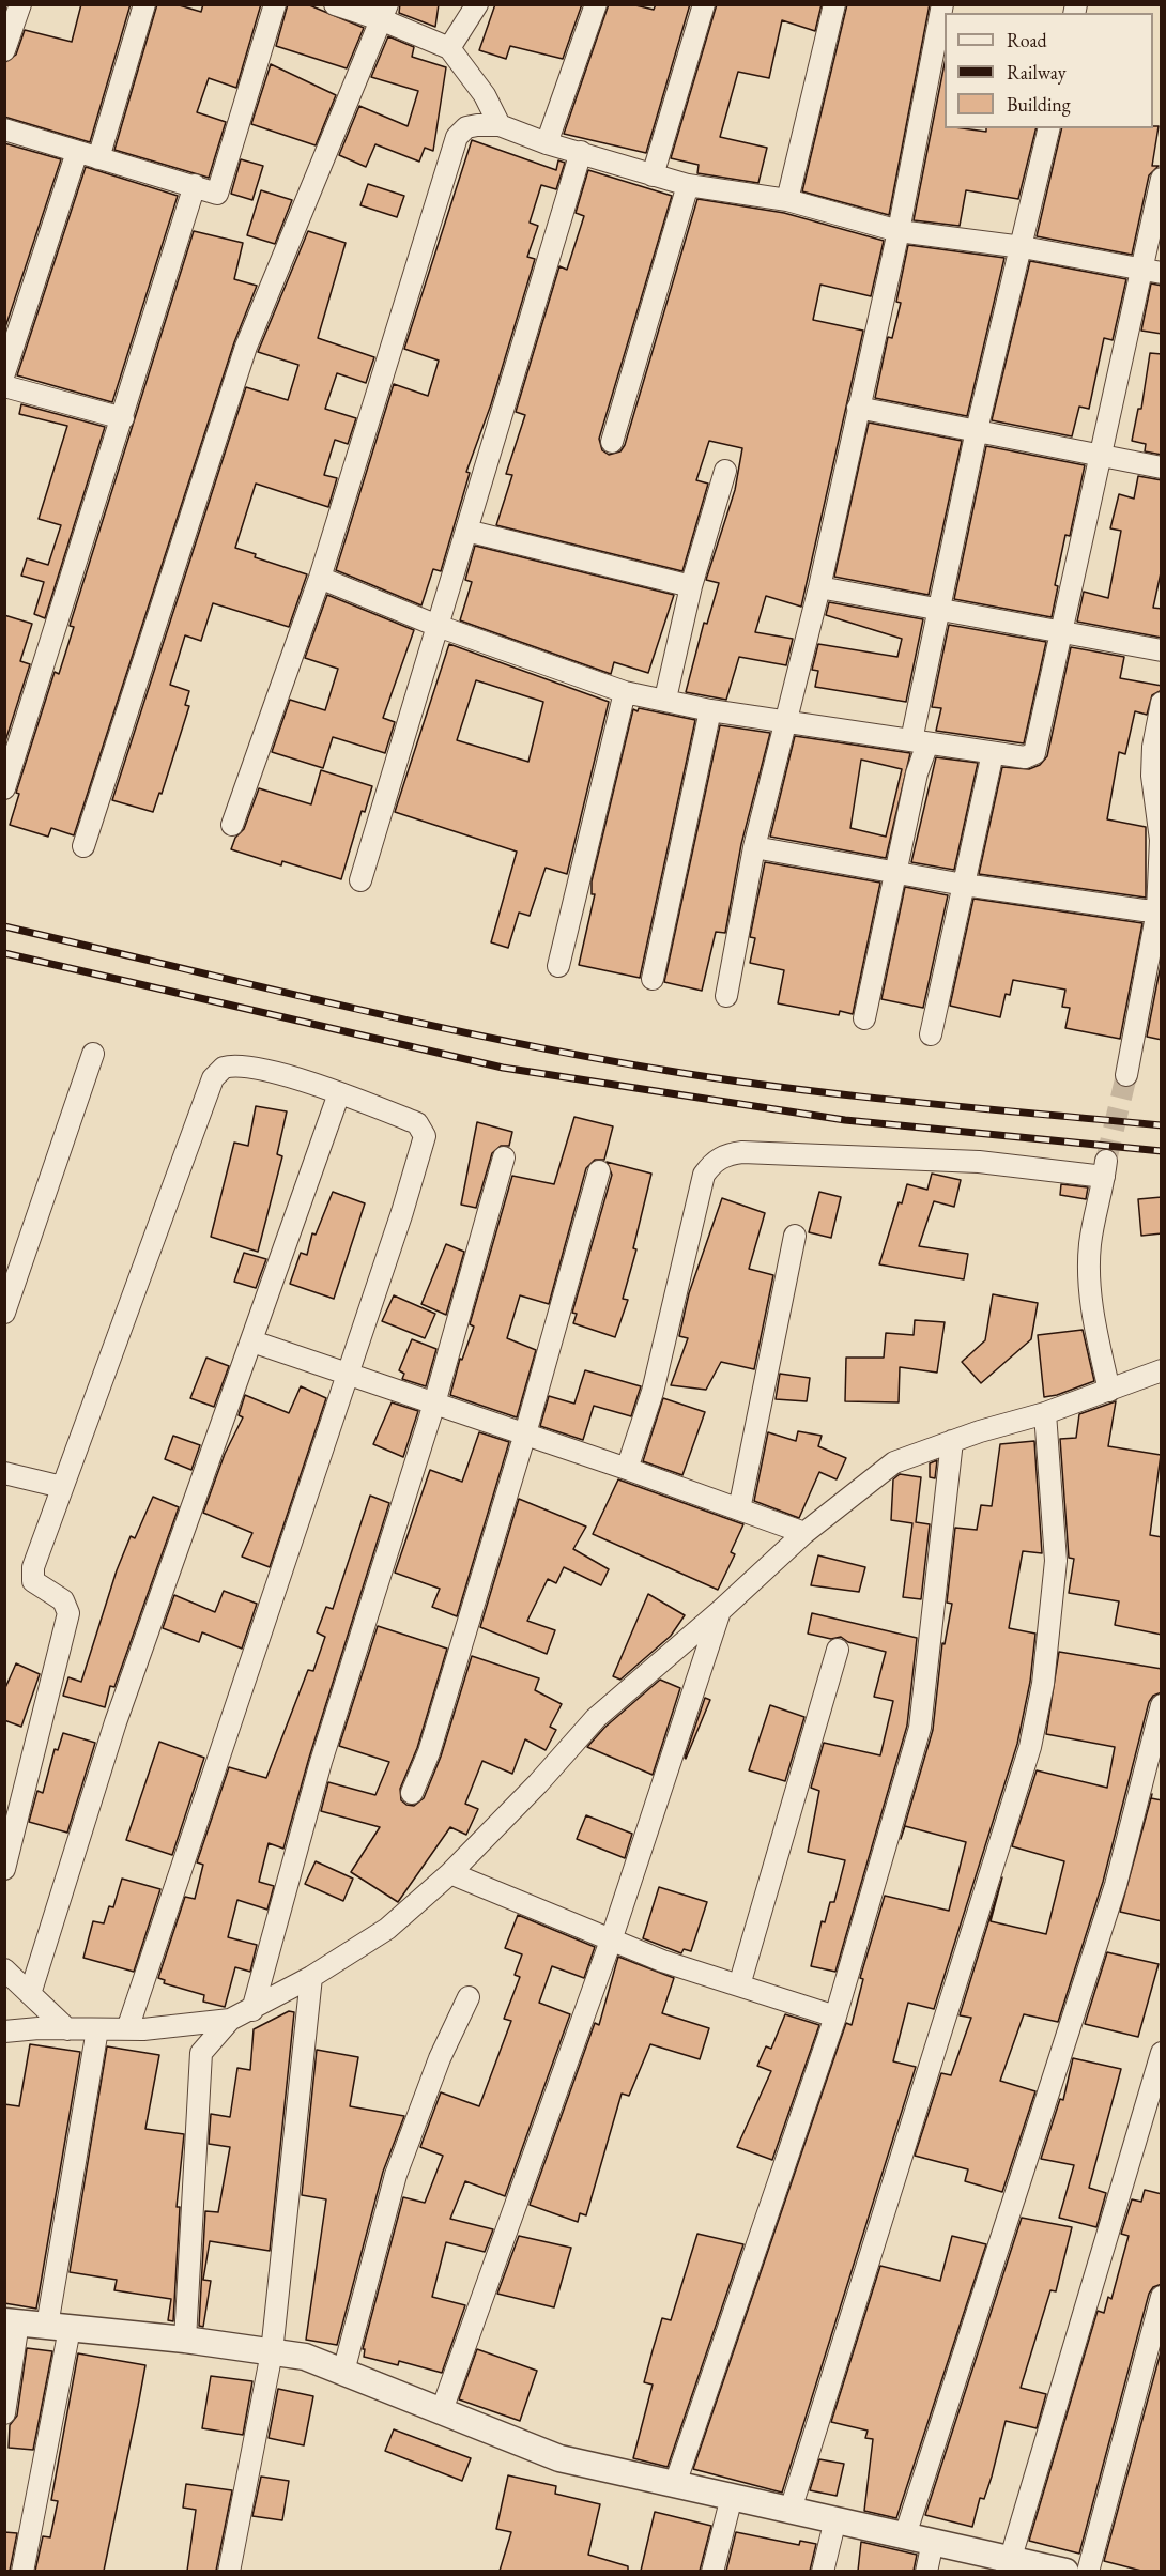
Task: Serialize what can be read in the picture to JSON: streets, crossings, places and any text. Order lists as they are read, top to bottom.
{
  "legend": ["Road", "Railway", "Building"]
}
